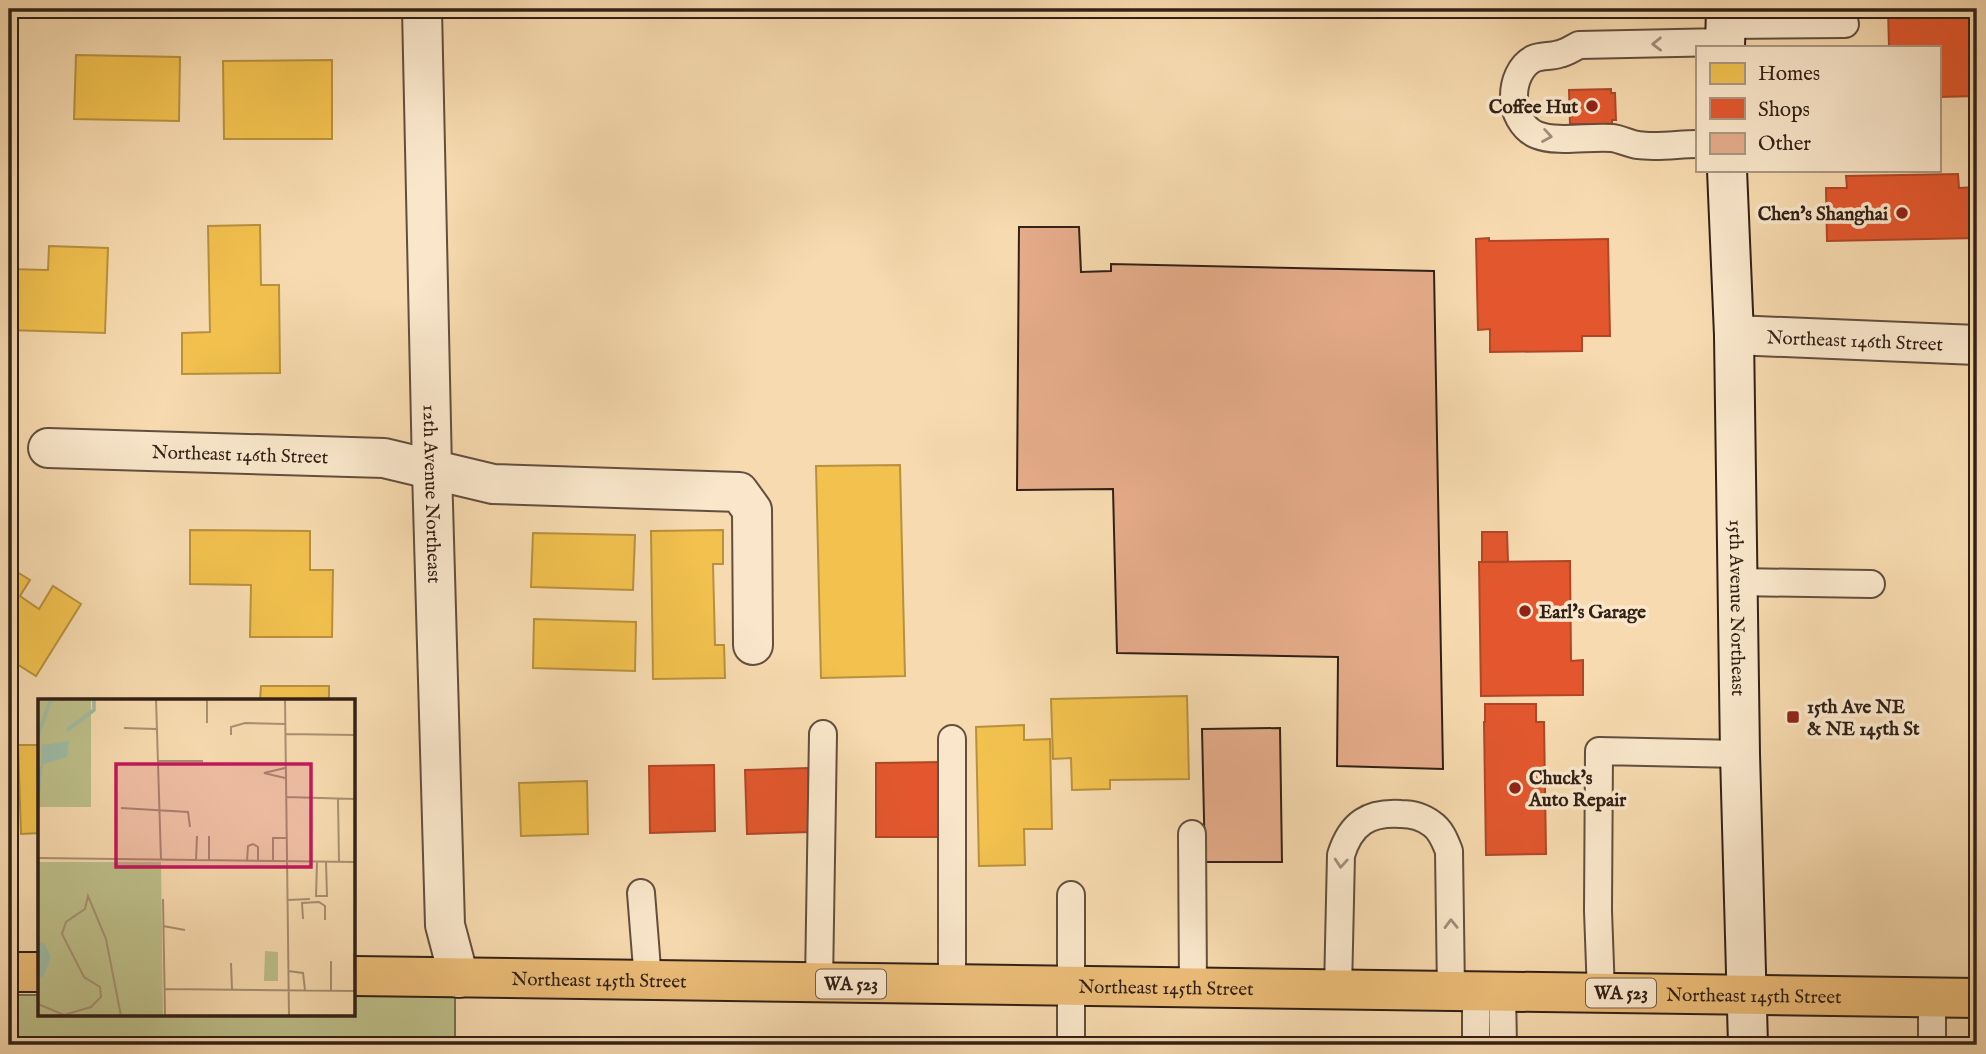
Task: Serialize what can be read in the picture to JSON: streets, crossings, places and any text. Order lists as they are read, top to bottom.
{
  "streets": {
    "main road": ["Northeast 145th Street", "WA 523"],
    "street": ["Northeast 146th Street", "12th Avenue Northeast", "15th Avenue Northeast"]
  },
  "crossings": [
    ["Northeast 146th Street", "12th Avenue Northeast"],
    ["Northeast 146th Street", "15th Avenue Northeast"],
    ["12th Avenue Northeast", "Northeast 145th Street"],
    ["15th Avenue Northeast", "Northeast 145th Street"]
  ],
  "places": {
    "other": [
      "Coffee Hut",
      "Chen's Shanghai",
      "Earl's Garage",
      "Chuck's Auto Repair"
    ],
    "transit": ["15th Ave NE & NE 145th St"]
  },
  "legend": ["Homes", "Shops", "Other"]
}
